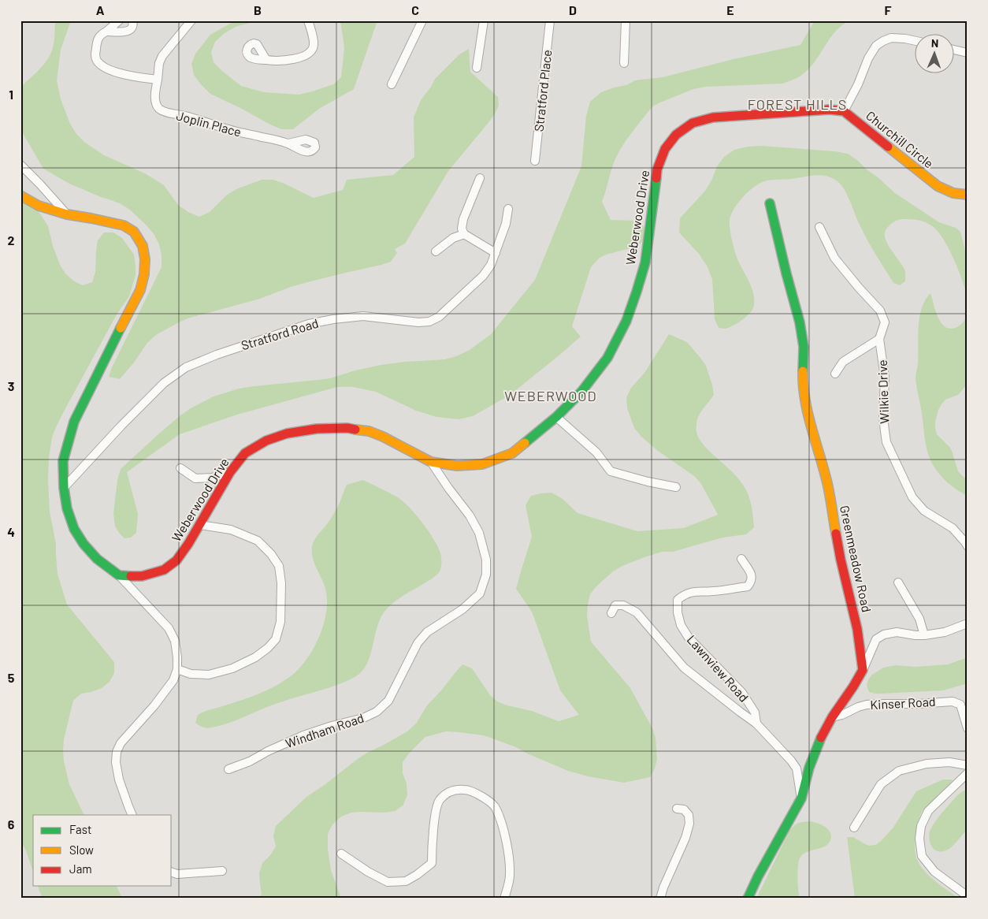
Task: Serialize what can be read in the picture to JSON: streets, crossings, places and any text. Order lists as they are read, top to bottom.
{
  "streets": {
    "street": [
      "Stratford Place",
      "Joplin Place",
      "Churchill Circle",
      "Weberwood Drive",
      "Stratford Road",
      "Wilkie Drive",
      "Greenmeadow Road",
      "Lawnview Road",
      "Kinser Road",
      "Windham Road"
    ]
  },
  "crossings": [
    ["Churchill Circle", "Weberwood Drive"],
    ["Weberwood Drive", "Windham Road"]
  ],
  "districts": ["FOREST HILLS", "WEBERWOOD"],
  "legend": ["Fast", "Slow", "Jam"],
  "north": "top",
  "grid": {
    "columns": [
      "A",
      "B",
      "C",
      "D",
      "E",
      "F"
    ],
    "rows": [
      "1",
      "2",
      "3",
      "4",
      "5",
      "6"
    ]
  }
}
